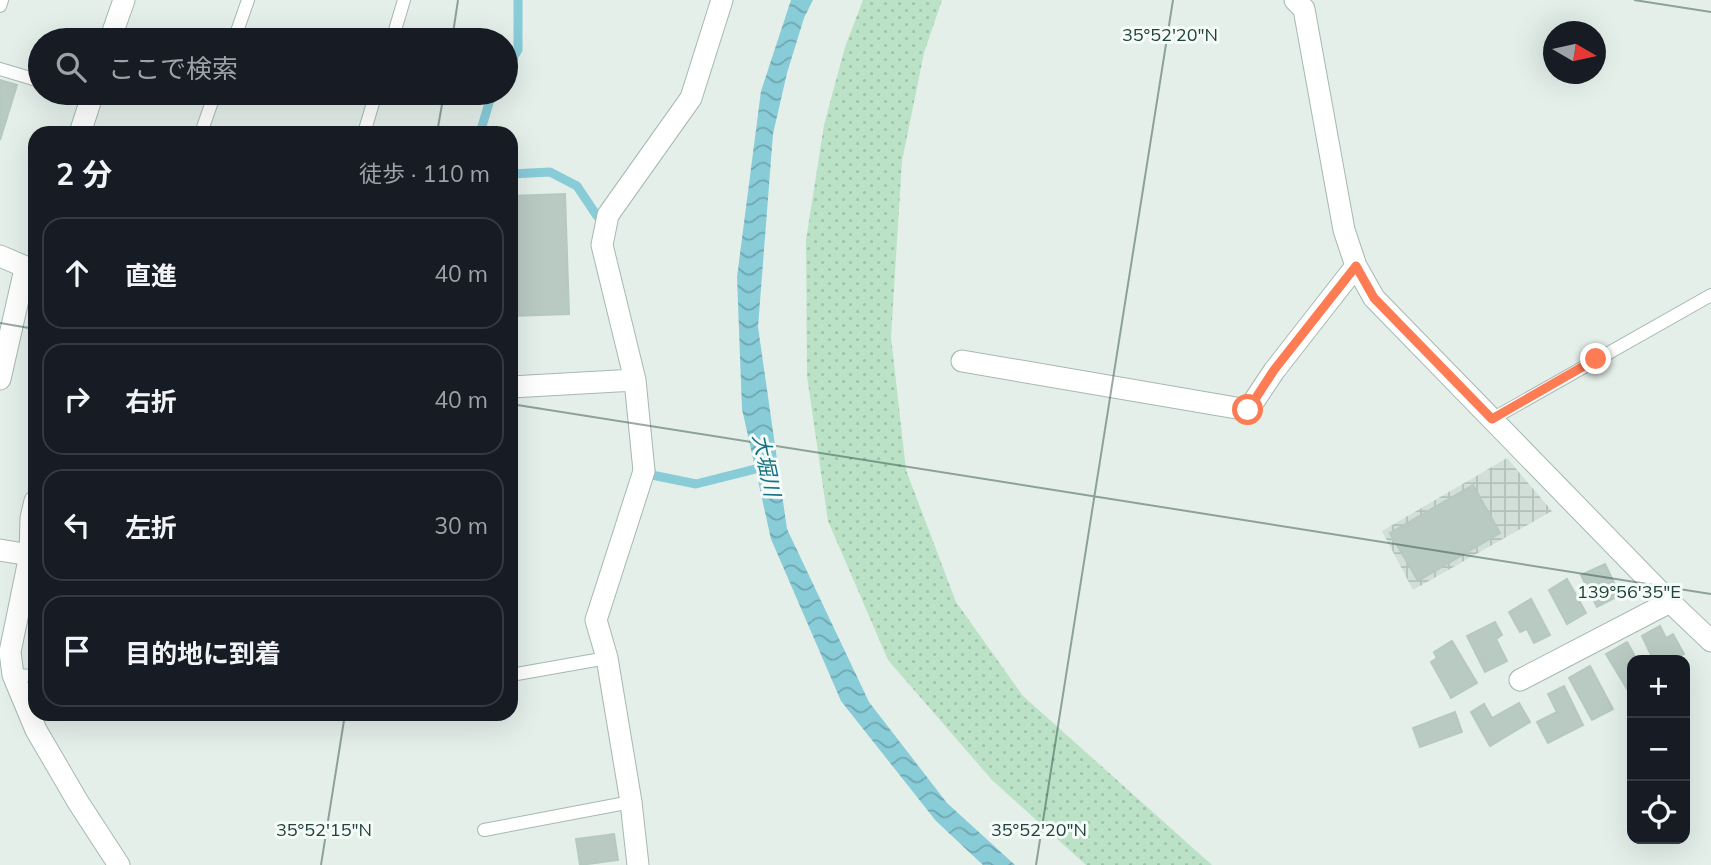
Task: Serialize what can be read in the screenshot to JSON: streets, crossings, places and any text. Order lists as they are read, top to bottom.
{
  "water": ["大堀川"],
  "north": "right",
  "page": {
    "search": "ここで検索",
    "heading": ["2 分", "徒歩 · 110 m"],
    "list": [
      ["直進", "40 m"],
      ["右折", "40 m"],
      ["左折", "30 m"],
      "目的地に到着"
    ],
    "map_buttons": ["+", "−"]
  },
  "coordinates": ["35°52'20\"N", "139°56'35\"E", "35°52'15\"N"]
}
